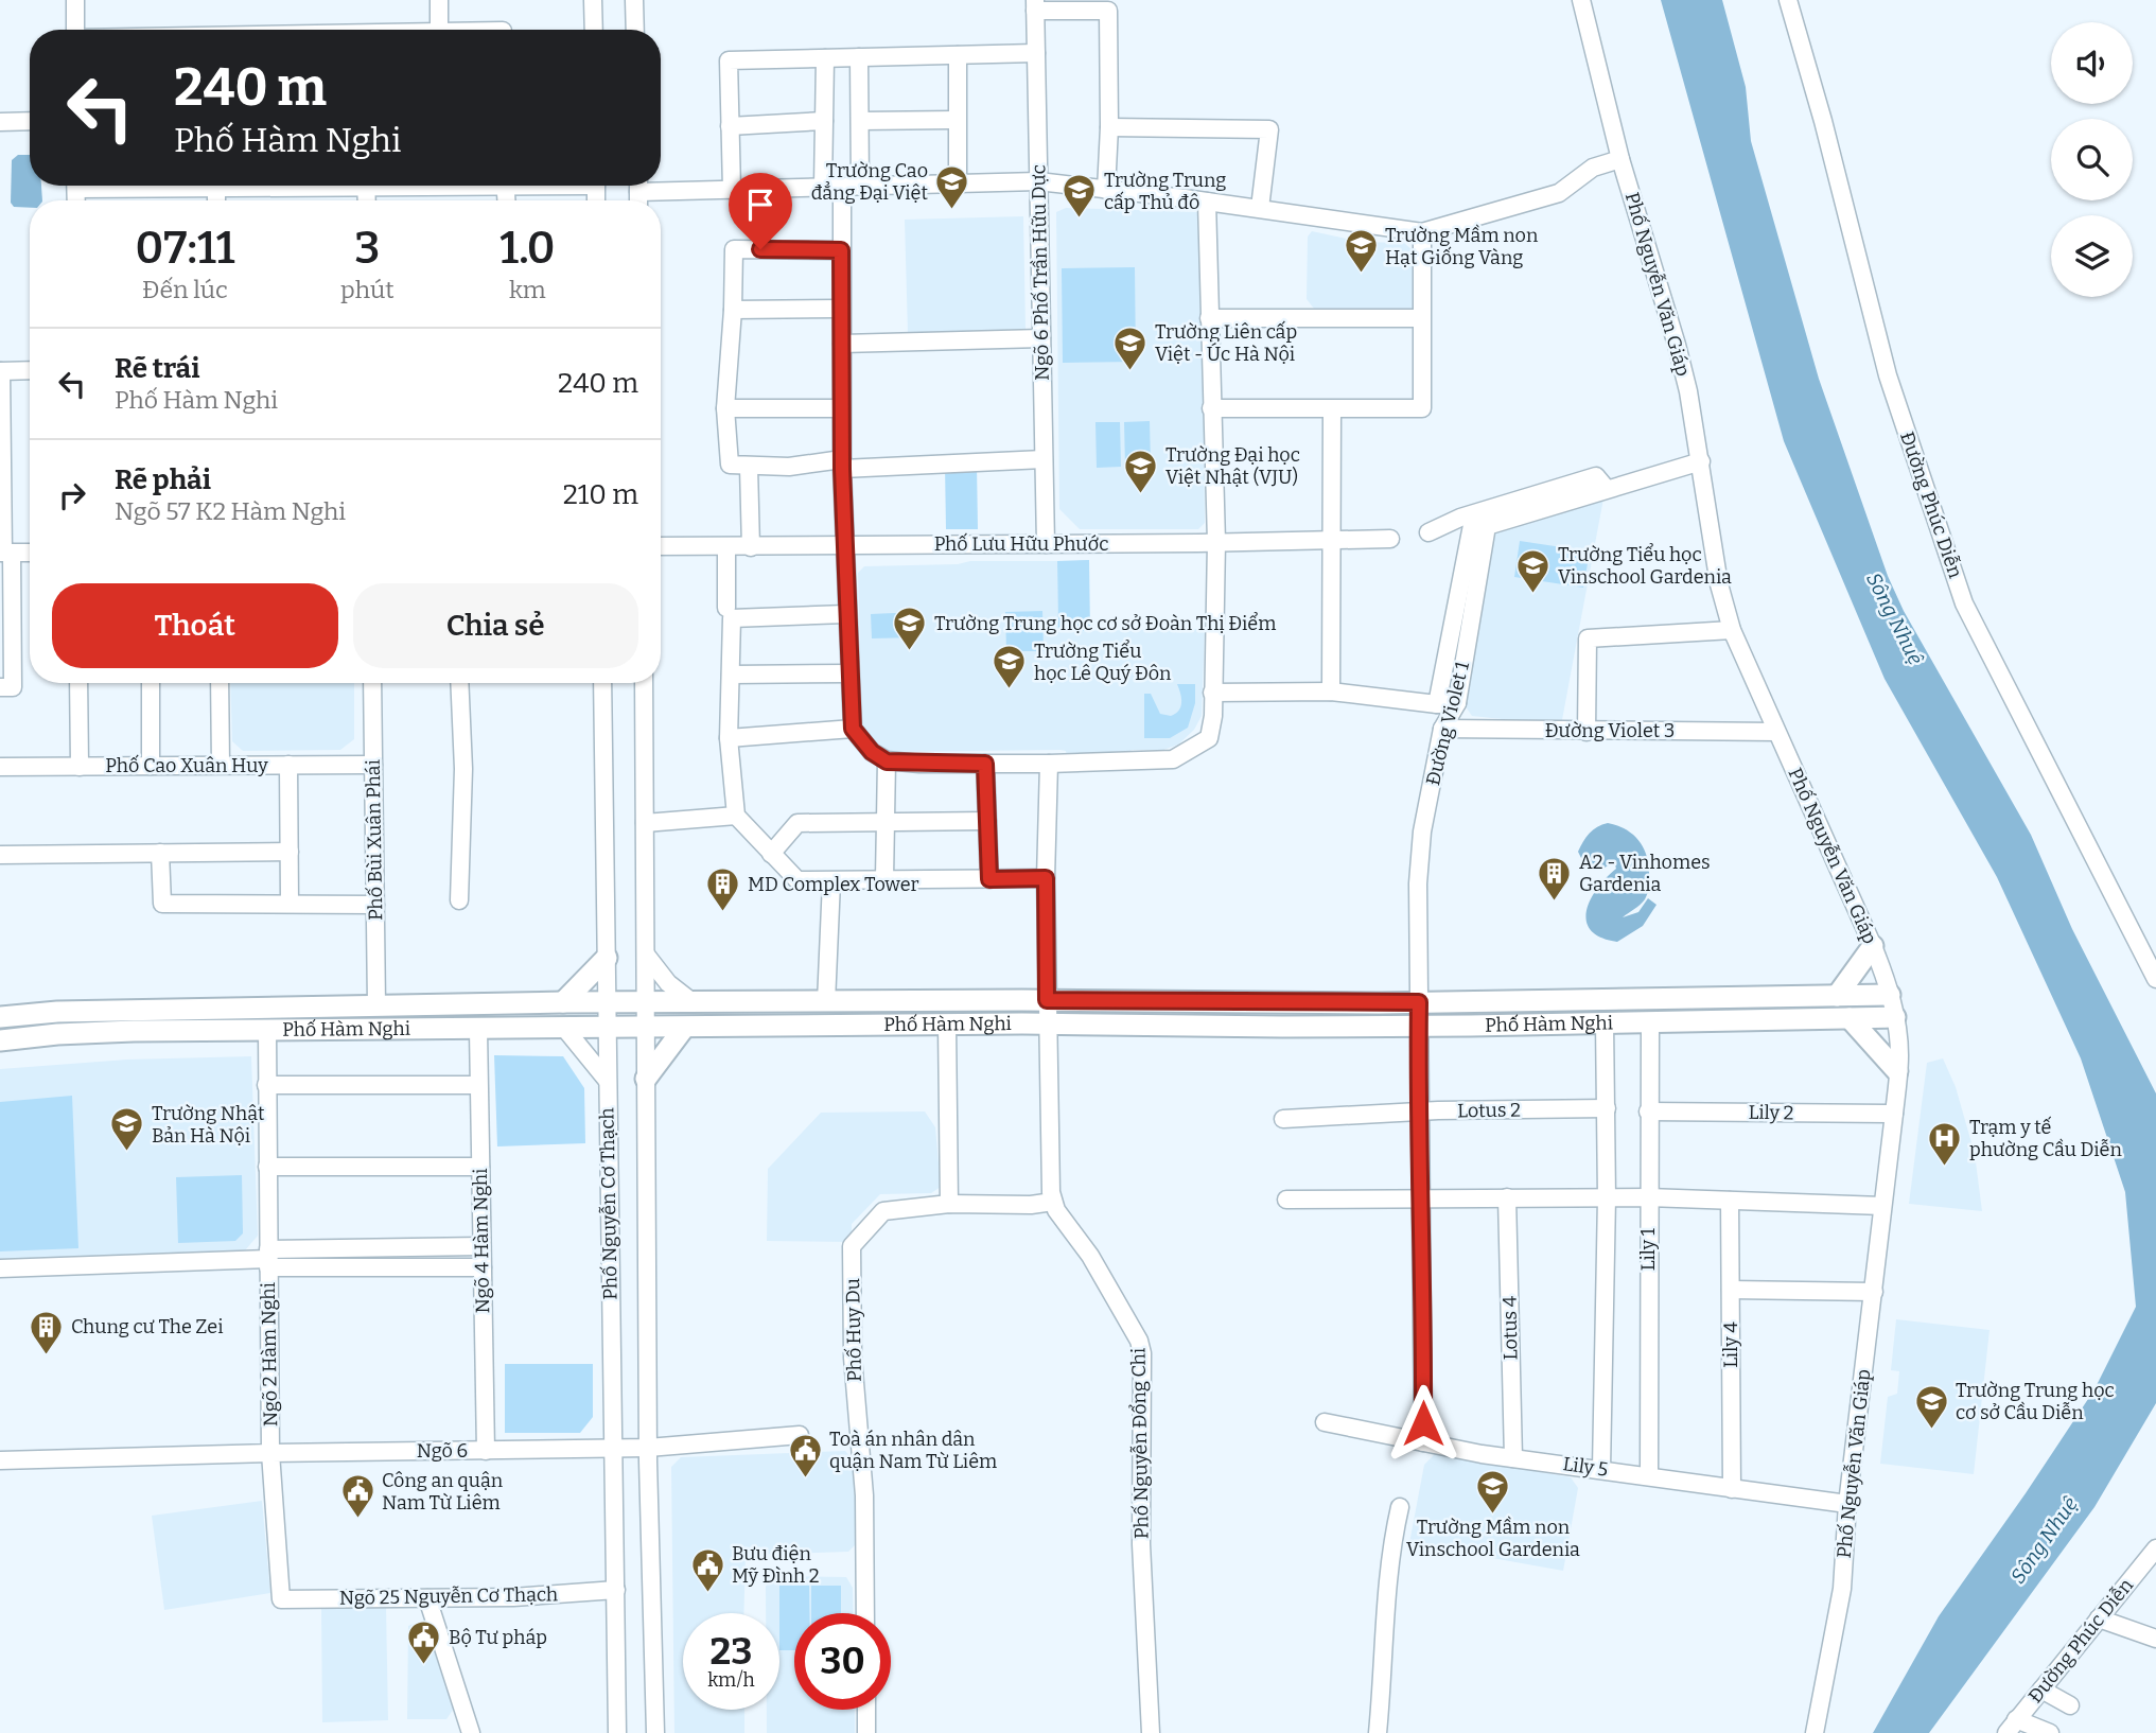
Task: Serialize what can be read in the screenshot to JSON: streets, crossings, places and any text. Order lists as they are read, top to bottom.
{
  "streets": {
    "main road": ["Phố Hàm Nghi"],
    "street": [
      "Ngõ 6 Phố Trần Hữu Dực",
      "Phố Nguyễn Văn Giáp",
      "Đường Phúc Diễn",
      "Phố Lưu Hữu Phước",
      "Đường Violet 1",
      "Đường Violet 3",
      "Phố Cao Xuân Huy",
      "Phố Bùi Xuân Phái",
      "Lotus 2",
      "Lily 2",
      "Phố Nguyễn Cơ Thạch",
      "Ngõ 4 Hàm Nghi",
      "Lily 1",
      "Lotus 4",
      "Phố Huy Du",
      "Lily 4",
      "Ngõ 2 Hàm Nghi",
      "Phố Nguyễn Đổng Chi",
      "Ngõ 6",
      "Lily 5",
      "Ngõ 25 Nguyễn Cơ Thạch"
    ]
  },
  "crossings": [
    ["Ngõ 6 Phố Trần Hữu Dực", "Phố Lưu Hữu Phước"],
    ["Phố Nguyễn Văn Giáp", "Đường Violet 3"],
    ["Phố Nguyễn Văn Giáp", "Phố Hàm Nghi"],
    ["Phố Nguyễn Văn Giáp", "Lily 2"],
    ["Phố Nguyễn Văn Giáp", "Lily 5"],
    ["Đường Violet 1", "Đường Violet 3"],
    ["Đường Violet 1", "Phố Hàm Nghi"],
    ["Đường Violet 1", "Lotus 2"],
    ["Đường Violet 1", "Lily 5"],
    ["Phố Cao Xuân Huy", "Phố Bùi Xuân Phái"],
    ["Phố Bùi Xuân Phái", "Phố Hàm Nghi"],
    ["Phố Hàm Nghi", "Phố Nguyễn Cơ Thạch"],
    ["Phố Hàm Nghi", "Ngõ 4 Hàm Nghi"],
    ["Phố Hàm Nghi", "Lily 1"],
    ["Phố Hàm Nghi", "Ngõ 2 Hàm Nghi"],
    ["Lily 2", "Lily 1"],
    ["Phố Nguyễn Cơ Thạch", "Ngõ 6"],
    ["Phố Nguyễn Cơ Thạch", "Ngõ 25 Nguyễn Cơ Thạch"],
    ["Ngõ 4 Hàm Nghi", "Ngõ 6"],
    ["Lily 1", "Lily 5"],
    ["Lotus 4", "Lily 5"],
    ["Phố Huy Du", "Phố Nguyễn Đổng Chi"],
    ["Lily 4", "Lily 5"],
    ["Ngõ 2 Hàm Nghi", "Ngõ 6"],
    ["Ngõ 2 Hàm Nghi", "Ngõ 25 Nguyễn Cơ Thạch"],
    ["Ngõ 6", "Ngõ 25 Nguyễn Cơ Thạch"]
  ],
  "water": ["Sông Nhuệ"],
  "places": {
    "school or university": [
      "Trường Cao đẳng Đại Việt",
      "Trường Trung cấp Thủ đô",
      "Trường Mầm non Hạt Giống Vàng",
      "Trường Liên cấp Việt - Úc Hà Nội",
      "Trường Đại học Việt Nhật (VJU)",
      "Trường Tiểu học Vinschool Gardenia",
      "Trường Trung học cơ sở Đoàn Thị Điểm",
      "Trường Tiểu học Lê Quý Đôn",
      "Trường Nhật Bản Hà Nội",
      "Trường Trung học cơ sở Cầu Diễn",
      "Trường Mầm non Vinschool Gardenia"
    ],
    "building": ["A2 - Vinhomes Gardenia", "MD Complex Tower", "Chung cư The Zei"],
    "hospital": ["Trạm y tế phường Cầu Diễn"],
    "public building": [
      "Toà án nhân dân quận Nam Từ Liêm",
      "Công an quận Nam Từ Liêm",
      "Bưu điện Mỹ Đình 2",
      "Bộ Tư pháp"
    ]
  },
  "page": {
    "turn": ["240 m", "Phố Hàm Nghi"],
    "eta": [
      "07:11",
      "Đến lúc",
      "3",
      "phút",
      "1.0",
      "km"
    ],
    "list": [
      {
        "name": "Rẽ trái",
        "note": "Phố Hàm Nghi",
        "value": "240 m"
      },
      {
        "name": "Rẽ phải",
        "note": "Ngõ 57 K2 Hàm Nghi",
        "value": "210 m"
      }
    ],
    "buttons": ["Thoát", "Chia sẻ"],
    "speed": "23 km/h",
    "limit": "30"
  }
}
